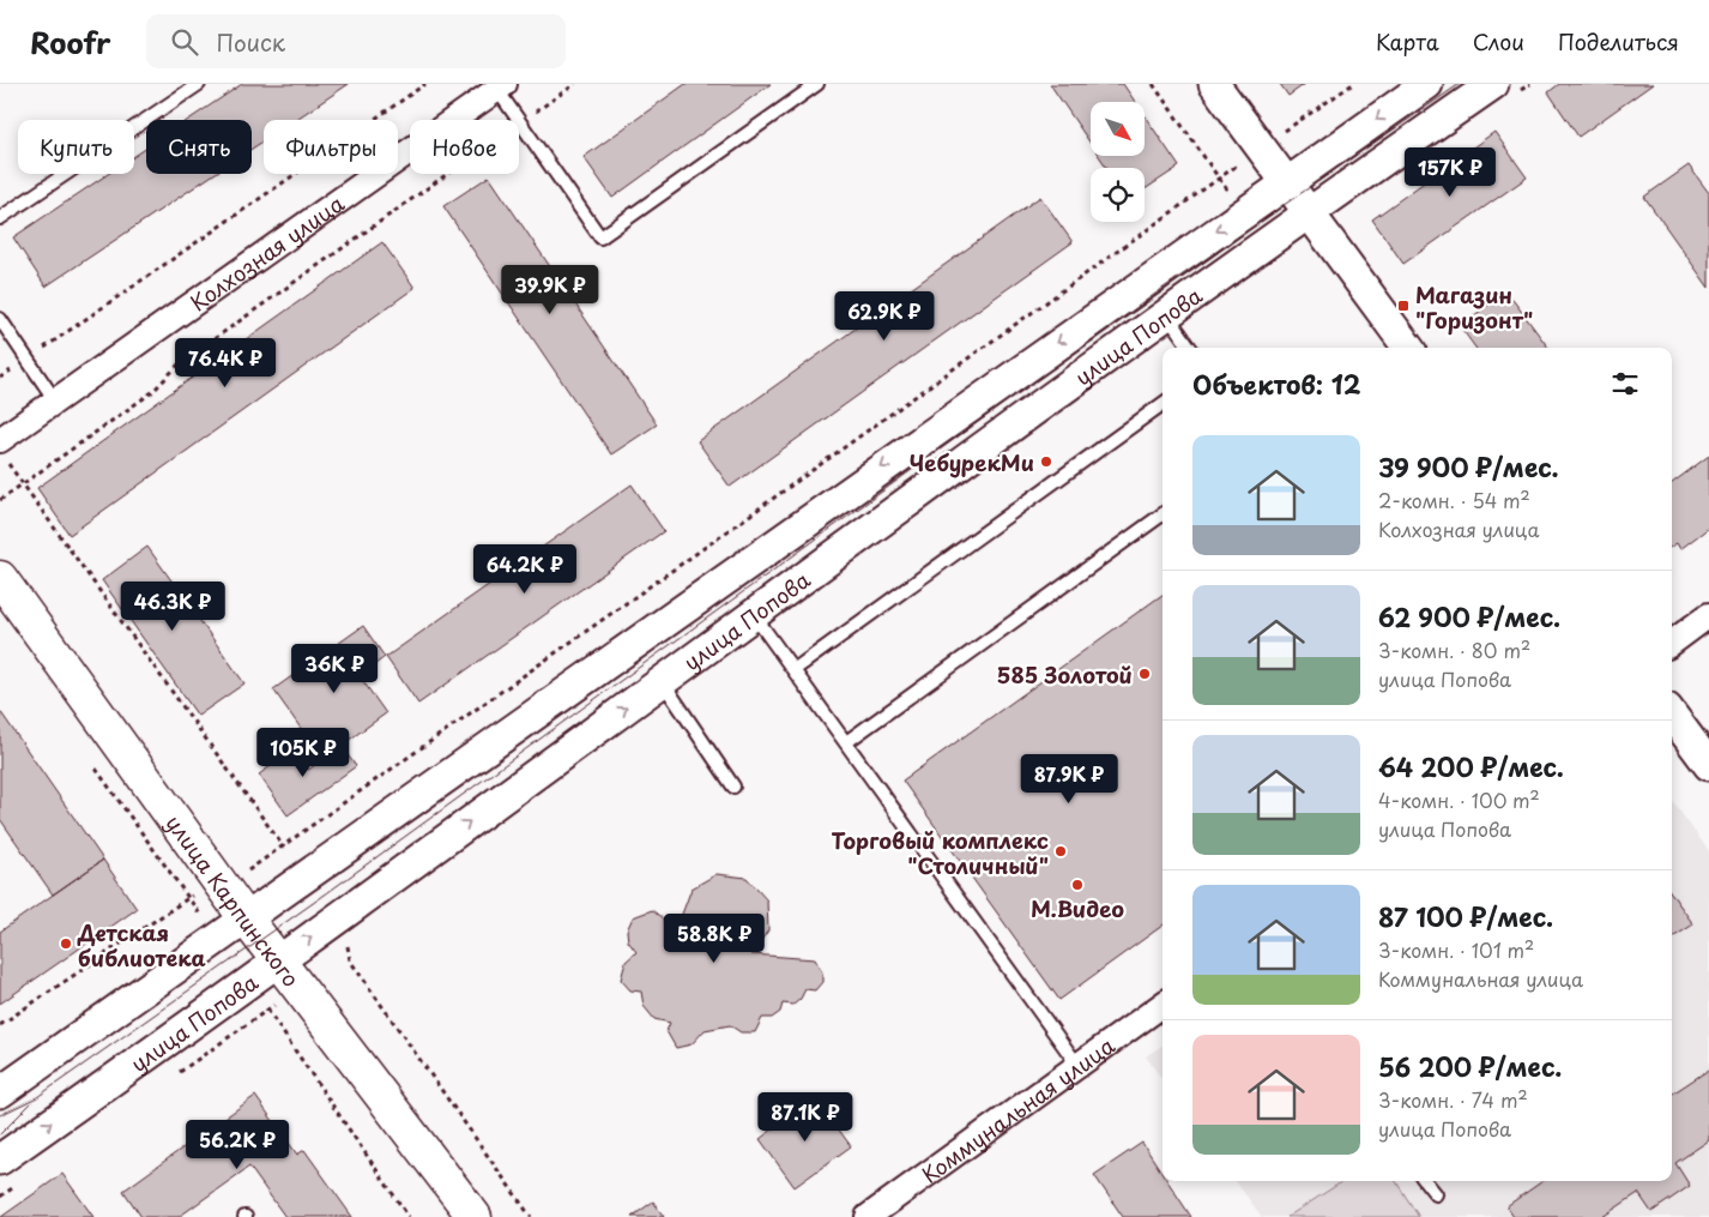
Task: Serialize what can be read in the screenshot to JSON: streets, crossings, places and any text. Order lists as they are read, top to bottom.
{
  "streets": {
    "main road": ["улица Карпинского"],
    "street": ["Колхозная улица", "улица Попова", "Коммунальная улица"]
  },
  "crossings": [
    ["улица Попова", "улица Карпинского"]
  ],
  "places": {
    "transit": ["Магазин \"Горизонт\""],
    "other": [
      "ЧебурекМи",
      "585 Золотой",
      "Торговый комплекс \"Столичный\"",
      "М.Видео",
      "Детская библиотека"
    ]
  },
  "north": "bottom right",
  "page": {
    "header": "Roofr",
    "search": "Поиск",
    "nav": ["Карта", "Слои", "Поделиться"],
    "chip": [
      "Купить",
      "Снять",
      "Фильтры",
      "Новое"
    ],
    "price": [
      "157K ₽",
      "39.9K ₽",
      "62.9K ₽",
      "76.4K ₽",
      "64.2K ₽",
      "46.3K ₽",
      "36K ₽",
      "105K ₽",
      "87.9K ₽",
      "58.8K ₽",
      "87.1K ₽",
      "56.2K ₽"
    ],
    "heading": "Объектов: 12",
    "list": [
      {
        "name": "39 900 ₽/мес.",
        "note": "2-комн. · 54 m² · Колхозная улица"
      },
      {
        "name": "62 900 ₽/мес.",
        "note": "3-комн. · 80 m² · улица Попова"
      },
      {
        "name": "64 200 ₽/мес.",
        "note": "4-комн. · 100 m² · улица Попова"
      },
      {
        "name": "87 100 ₽/мес.",
        "note": "3-комн. · 101 m² · Коммунальная улица"
      },
      {
        "name": "56 200 ₽/мес.",
        "note": "3-комн. · 74 m² · улица Попова"
      }
    ]
  }
}
